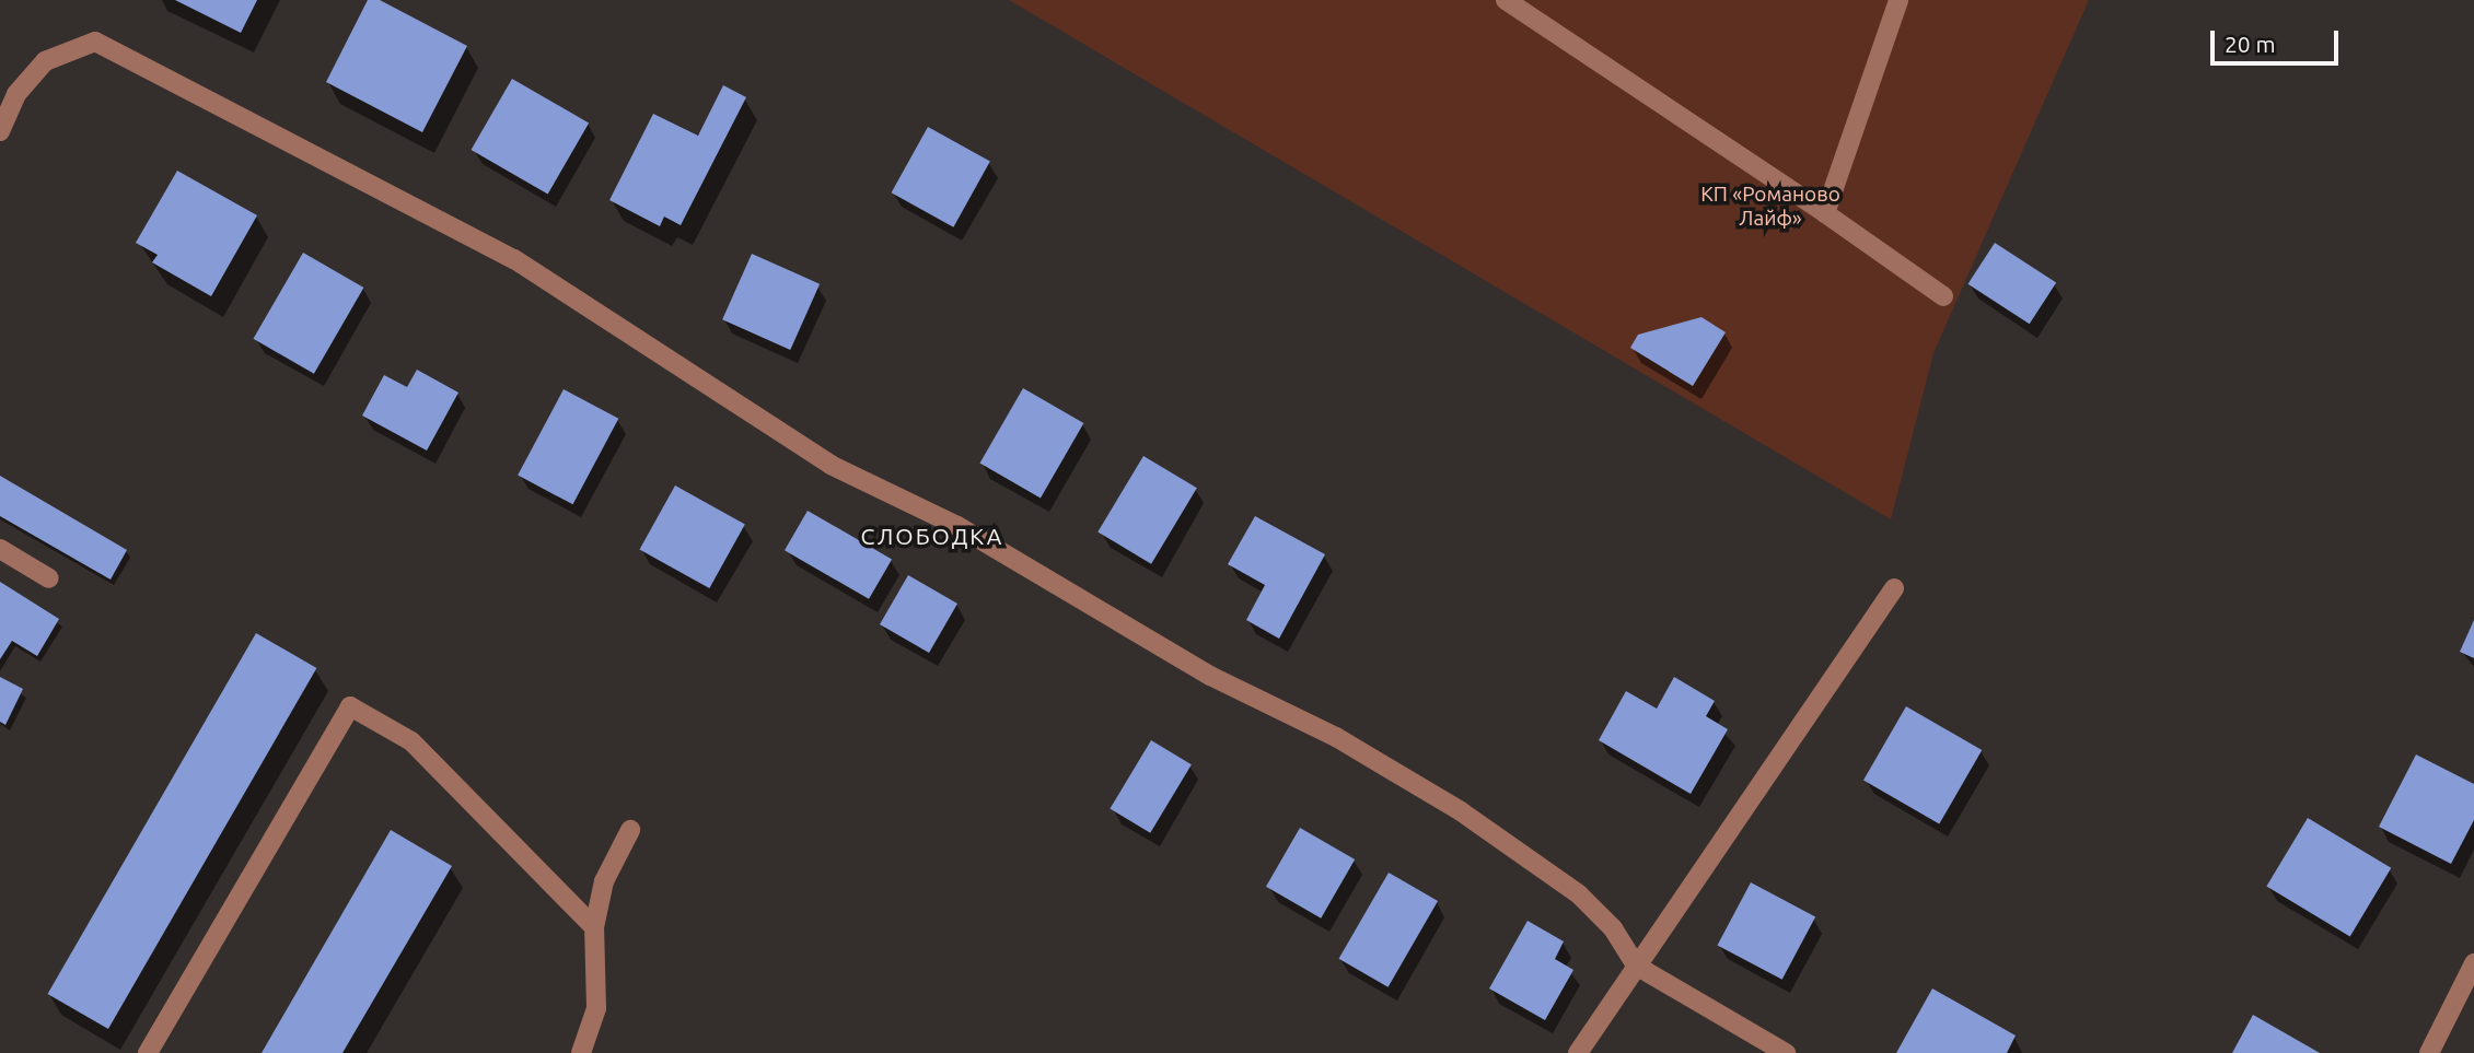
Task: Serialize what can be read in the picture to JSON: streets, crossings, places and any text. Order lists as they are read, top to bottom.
{
  "districts": ["СЛОБОДКА"],
  "parks": ["КП «Романово Лайф»"],
  "scale_bar": "20 m"
}
